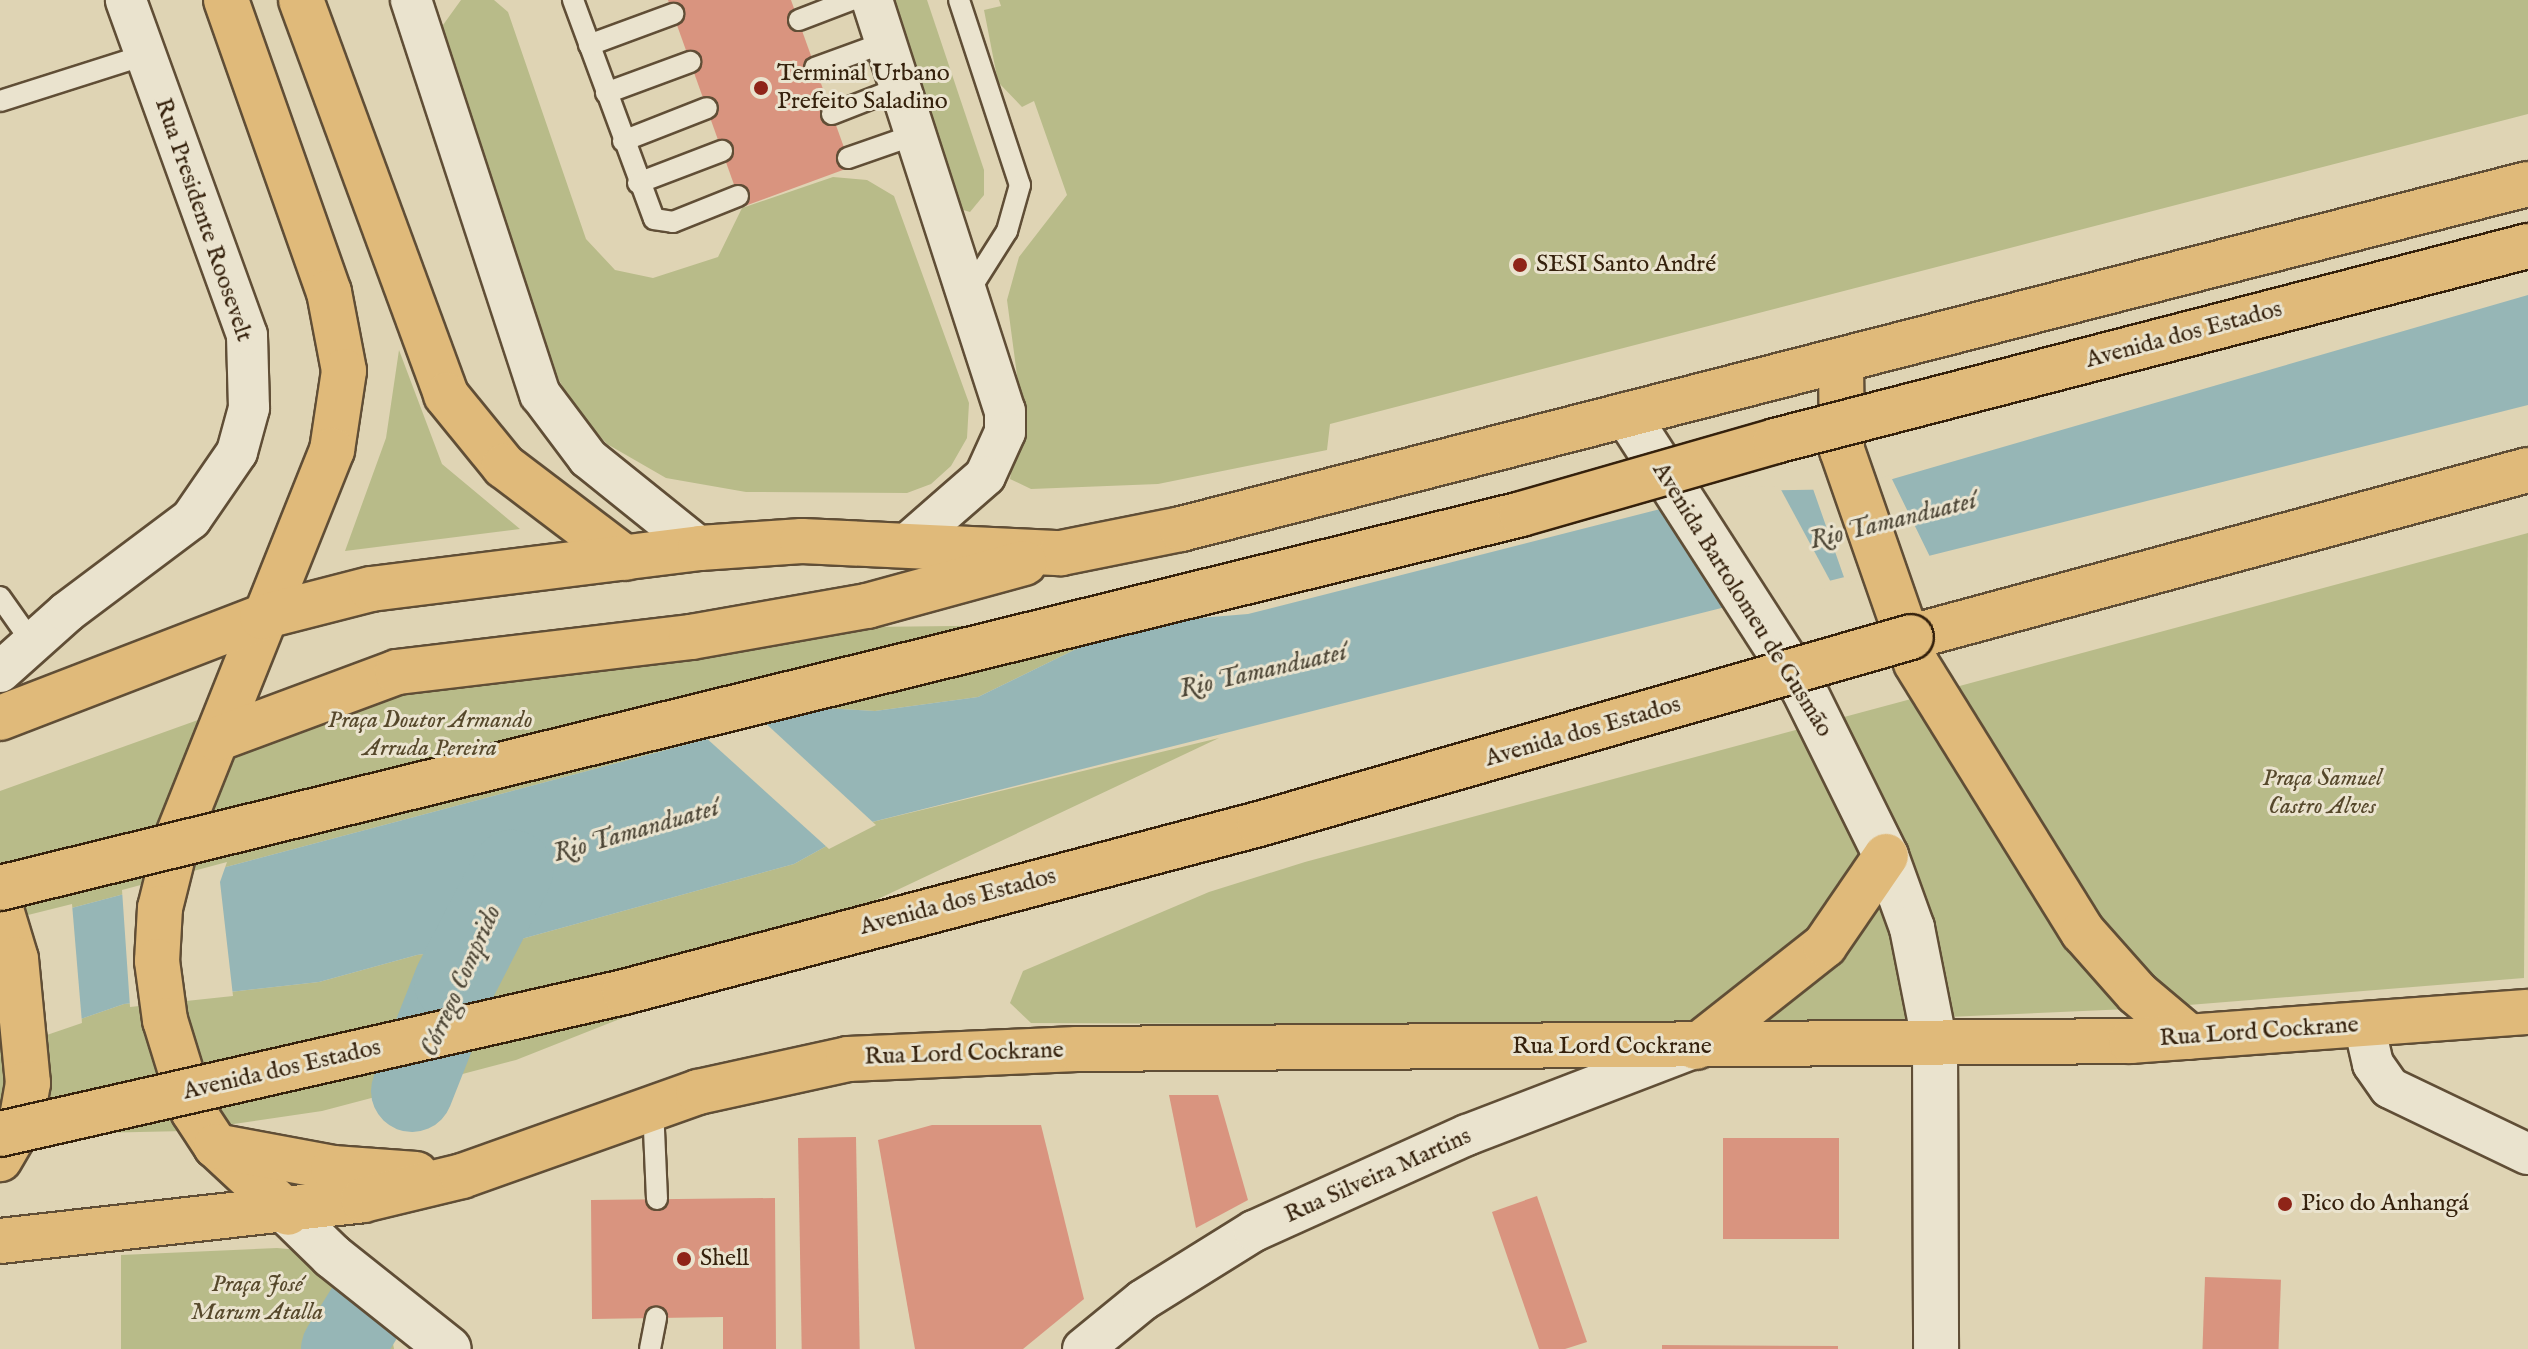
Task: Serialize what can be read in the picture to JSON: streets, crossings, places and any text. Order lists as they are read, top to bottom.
{
  "streets": {
    "highway": ["Avenida dos Estados", "Rua Lord Cockrane"],
    "main road": ["Avenida Bartolomeu de Gusmão"],
    "street": ["Rua Presidente Roosevelt", "Rua Silveira Martins"]
  },
  "crossings": [
    ["Avenida Bartolomeu de Gusmão", "Rua Lord Cockrane"],
    ["Rua Lord Cockrane", "Rua Silveira Martins"]
  ],
  "water": ["Rio Tamanduateí", "Córrego Comprido"],
  "parks": ["Praça Doutor Armando Arruda Pereira", "Praça Samuel Castro Alves", "Praça José Marum Atalla"],
  "places": [
    "Terminal Urbano Prefeito Saladino",
    "SESI Santo André",
    "Pico do Anhangá",
    "Shell"
  ]
}
